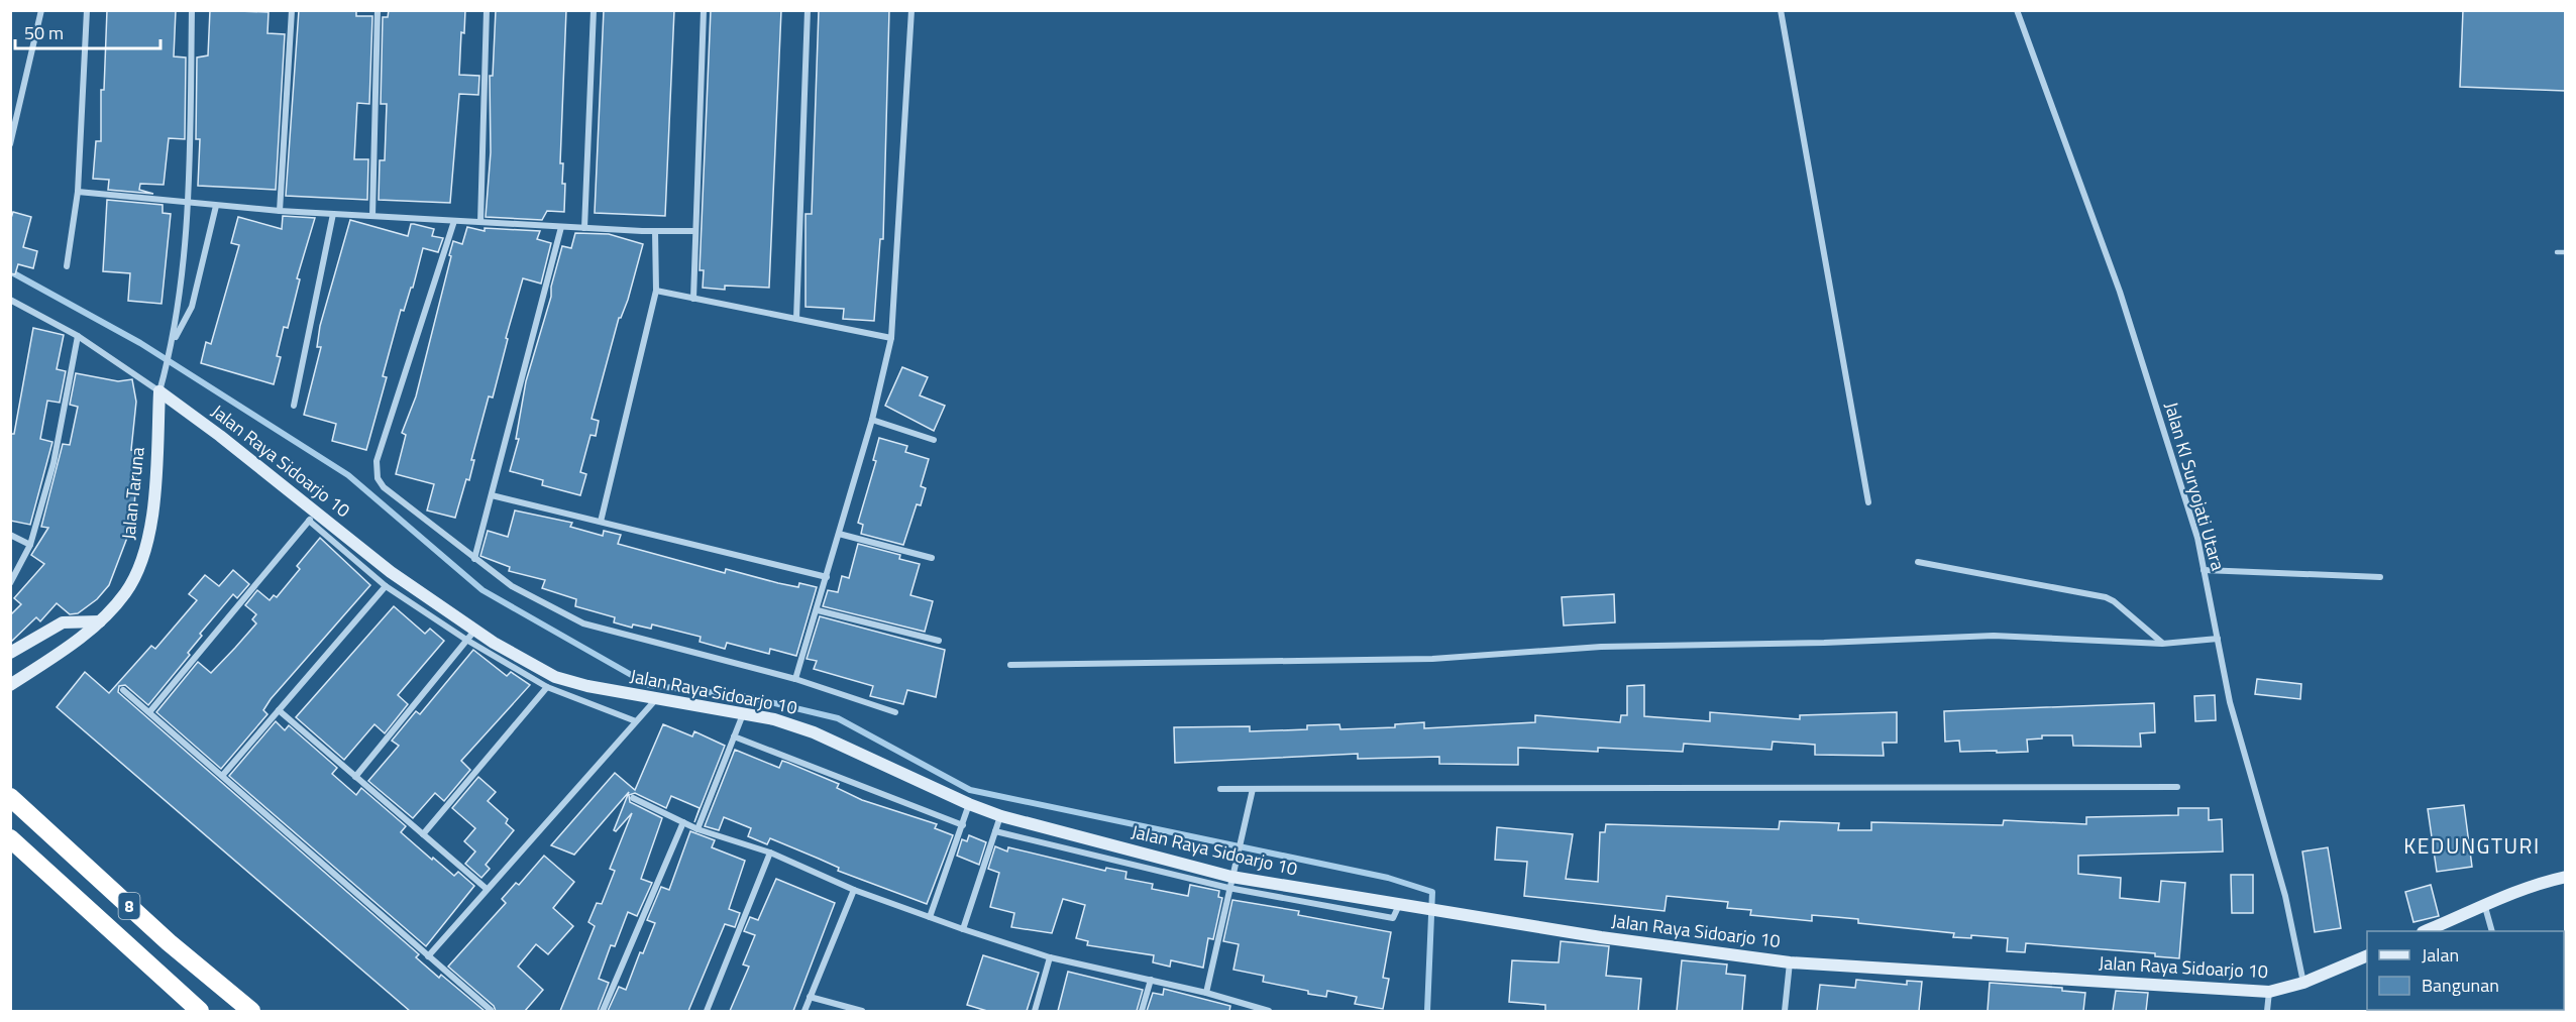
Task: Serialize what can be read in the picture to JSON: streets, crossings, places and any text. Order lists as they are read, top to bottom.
{
  "streets": {
    "highway": ["8"],
    "street": ["Jalan Raya Sidoarjo 10", "Jalan KI Suryojati Utara", "Jalan Taruna"]
  },
  "crossings": [
    ["Jalan Raya Sidoarjo 10", "Jalan KI Suryojati Utara"],
    ["Jalan Raya Sidoarjo 10", "Jalan Taruna"]
  ],
  "districts": ["KEDUNGTURI"],
  "legend": ["Jalan", "Bangunan"],
  "scale_bar": "50 m"
}
